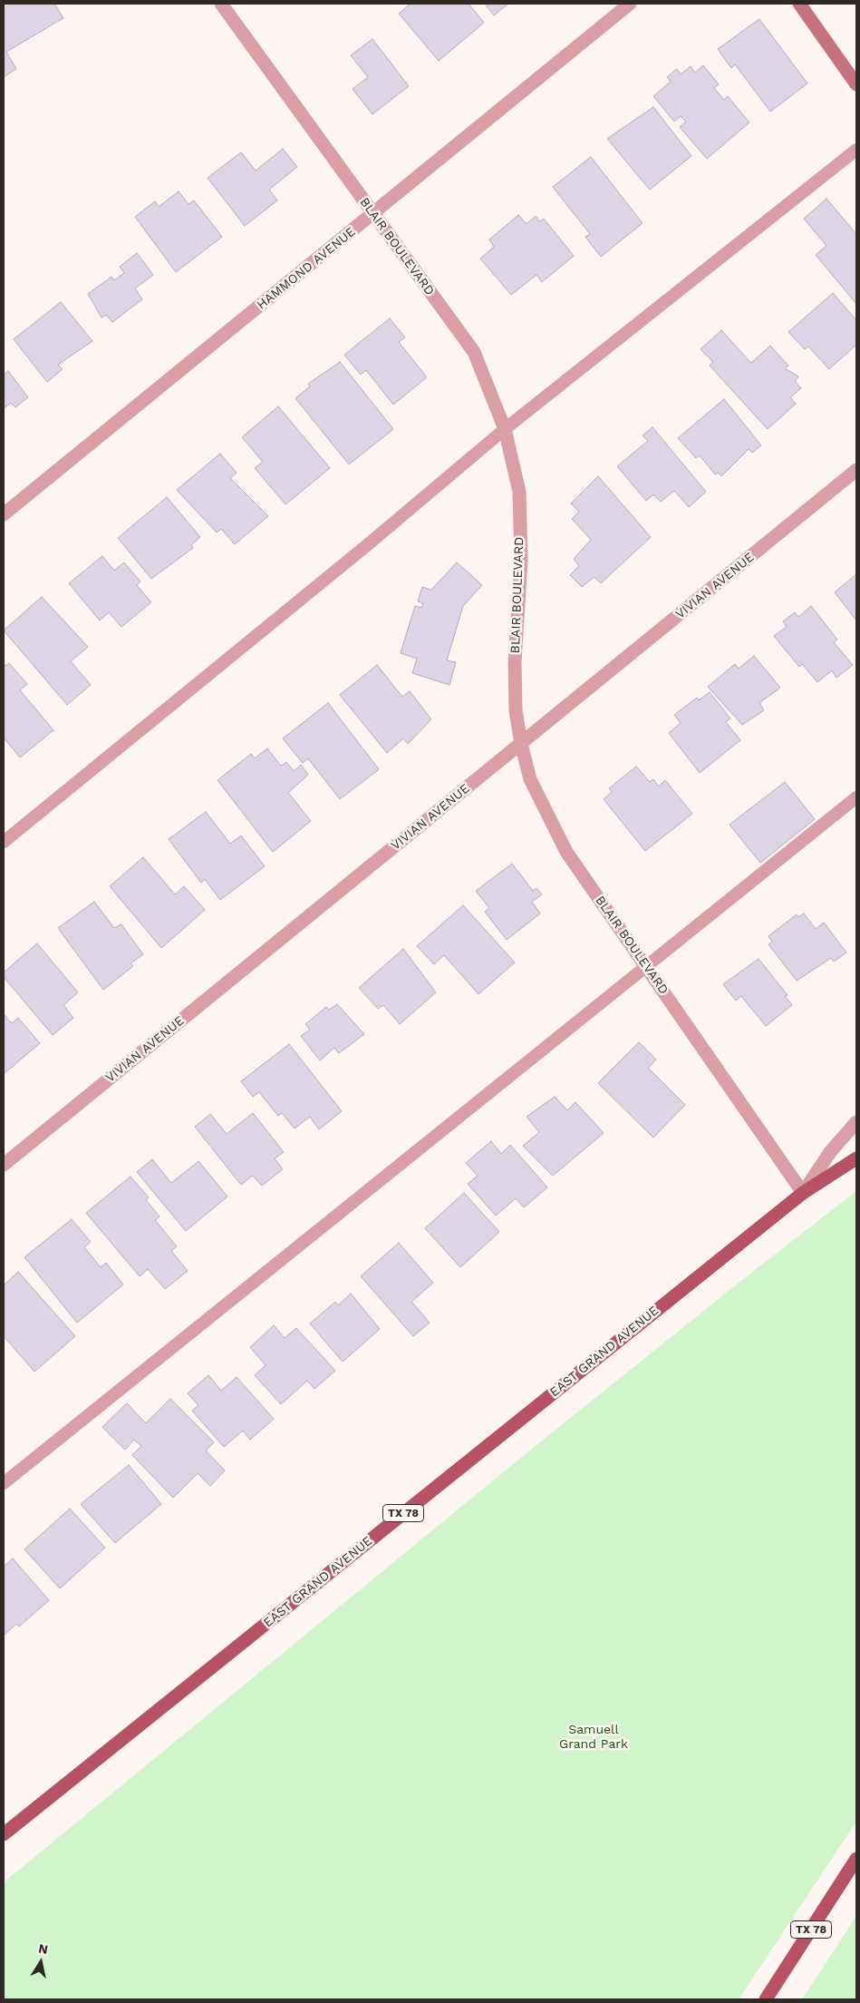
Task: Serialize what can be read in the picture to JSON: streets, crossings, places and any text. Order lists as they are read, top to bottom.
{
  "streets": {
    "main road": ["EAST GRAND AVENUE", "TX 78"],
    "street": ["BLAIR BOULEVARD", "HAMMOND AVENUE", "VIVIAN AVENUE"]
  },
  "crossings": [
    ["BLAIR BOULEVARD", "HAMMOND AVENUE"],
    ["BLAIR BOULEVARD", "VIVIAN AVENUE"],
    ["BLAIR BOULEVARD", "EAST GRAND AVENUE"]
  ],
  "parks": ["Samuell Grand Park"],
  "north": "top"
}
